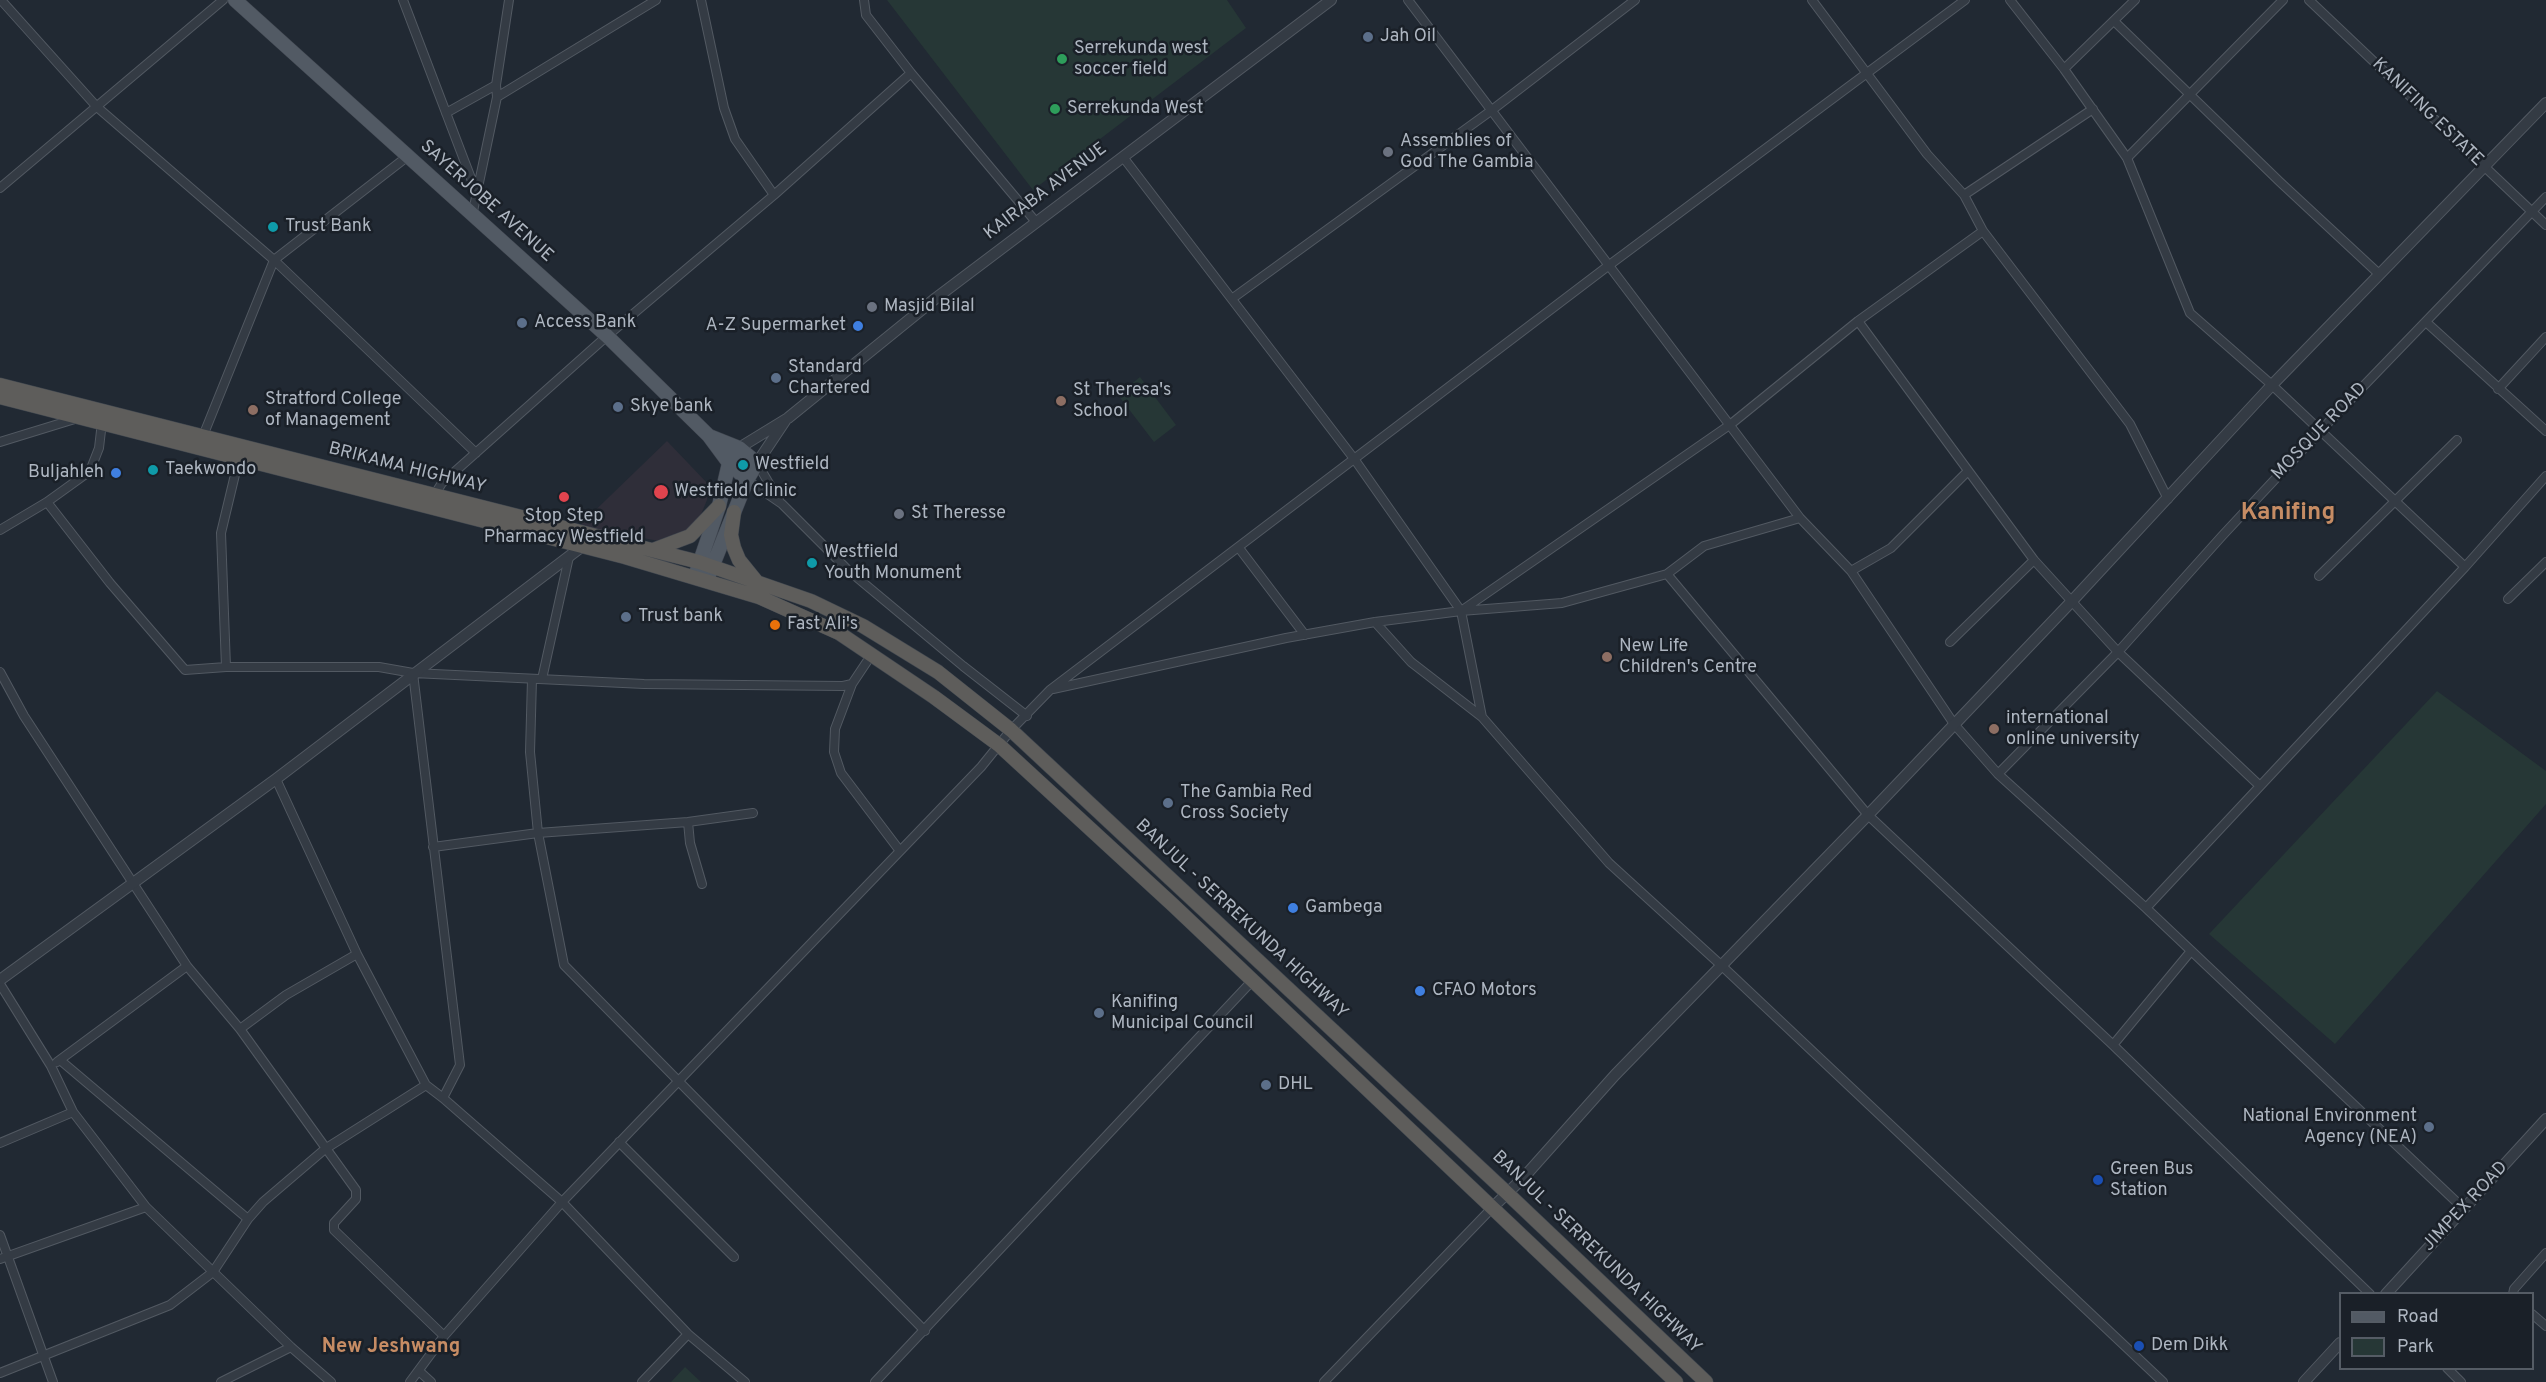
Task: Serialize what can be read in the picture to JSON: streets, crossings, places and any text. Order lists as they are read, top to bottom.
{
  "streets": {
    "highway": ["BRIKAMA HIGHWAY", "BANJUL - SERREKUNDA HIGHWAY"],
    "main road": ["KAIRABA AVENUE", "SAYERJOBE AVENUE"],
    "street": ["KANIFING ESTATE", "MOSQUE ROAD", "JIMPEX ROAD"]
  },
  "crossings": [
    ["KANIFING ESTATE", "MOSQUE ROAD"],
    ["KAIRABA AVENUE", "SAYERJOBE AVENUE"],
    ["KAIRABA AVENUE", "BRIKAMA HIGHWAY"],
    ["KAIRABA AVENUE", "BANJUL - SERREKUNDA HIGHWAY"],
    ["BRIKAMA HIGHWAY", "BANJUL - SERREKUNDA HIGHWAY"]
  ],
  "districts": ["Kanifing", "New Jeshwang"],
  "places": [
    "Jah Oil",
    "Serrekunda west soccer field",
    "Serrekunda West",
    "Assemblies of God The Gambia",
    "Trust Bank",
    "Masjid Bilal",
    "Access Bank",
    "A-Z Supermarket",
    "Standard Chartered",
    "St Theresa's School",
    "Skye bank",
    "Stratford College of Management",
    "Westfield",
    "Taekwondo",
    "Buljahleh",
    "Westfield Clinic",
    "Stop Step Pharmacy Westfield",
    "St Theresse",
    "Westfield Youth Monument",
    "Trust bank",
    "Fast Ali's",
    "New Life Children's Centre",
    "international online university",
    "The Gambia Red Cross Society",
    "Gambega",
    "CFAO Motors",
    "Kanifing Municipal Council",
    "DHL",
    "National Environment Agency (NEA)",
    "Green Bus Station",
    "Dem Dikk"
  ],
  "legend": ["Road", "Park"]
}
